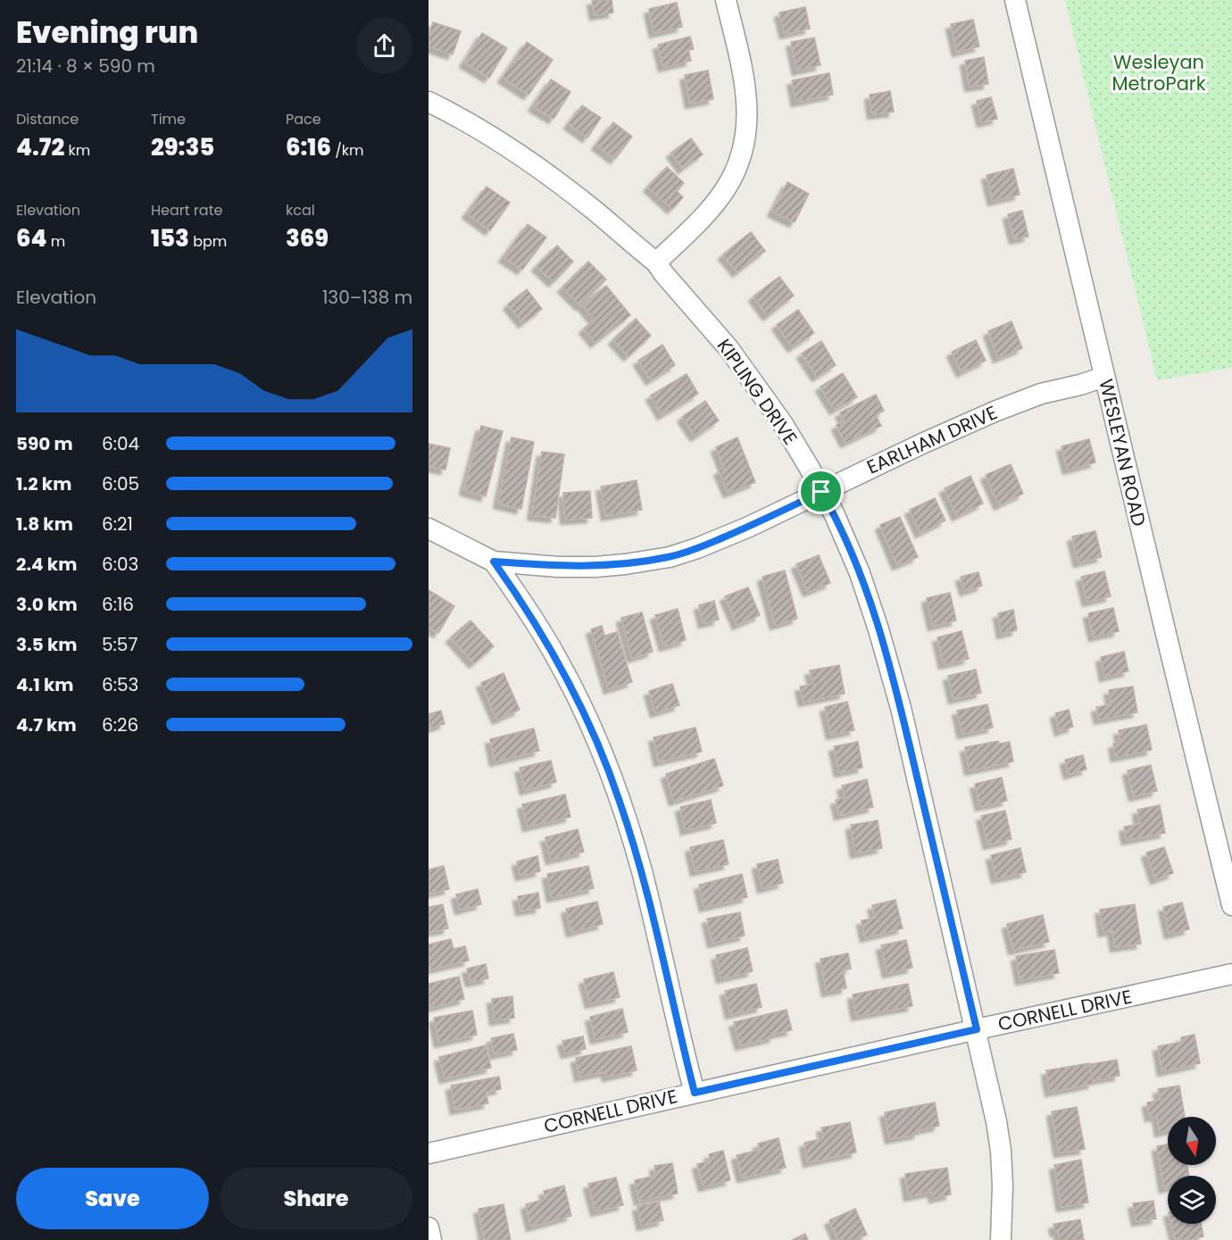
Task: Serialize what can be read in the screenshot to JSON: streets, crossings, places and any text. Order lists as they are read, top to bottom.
{
  "streets": {
    "street": [
      "KIPLING DRIVE",
      "EARLHAM DRIVE",
      "WESLEYAN ROAD",
      "CORNELL DRIVE"
    ]
  },
  "crossings": [
    ["KIPLING DRIVE", "EARLHAM DRIVE"],
    ["KIPLING DRIVE", "CORNELL DRIVE"],
    ["EARLHAM DRIVE", "WESLEYAN ROAD"]
  ],
  "parks": ["Wesleyan MetroPark"],
  "north": "bottom",
  "page": {
    "heading": ["Evening run", "21:14 · 8 × 590 m"],
    "stats": [
      ["Distance", "4.72 km"],
      ["Time", "29:35"],
      ["Pace", "6:16 /km"],
      ["Elevation", "64 m"],
      ["Heart rate", "153 bpm"],
      ["kcal", "369"]
    ],
    "chart": ["Elevation", "130–138 m"],
    "list": [
      {
        "name": "590 m",
        "note": "6:04"
      },
      {
        "name": "1.2 km",
        "note": "6:05"
      },
      {
        "name": "1.8 km",
        "note": "6:21"
      },
      {
        "name": "2.4 km",
        "note": "6:03"
      },
      {
        "name": "3.0 km",
        "note": "6:16"
      },
      {
        "name": "3.5 km",
        "note": "5:57"
      },
      {
        "name": "4.1 km",
        "note": "6:53"
      },
      {
        "name": "4.7 km",
        "note": "6:26"
      }
    ],
    "buttons": ["Save", "Share"]
  }
}
